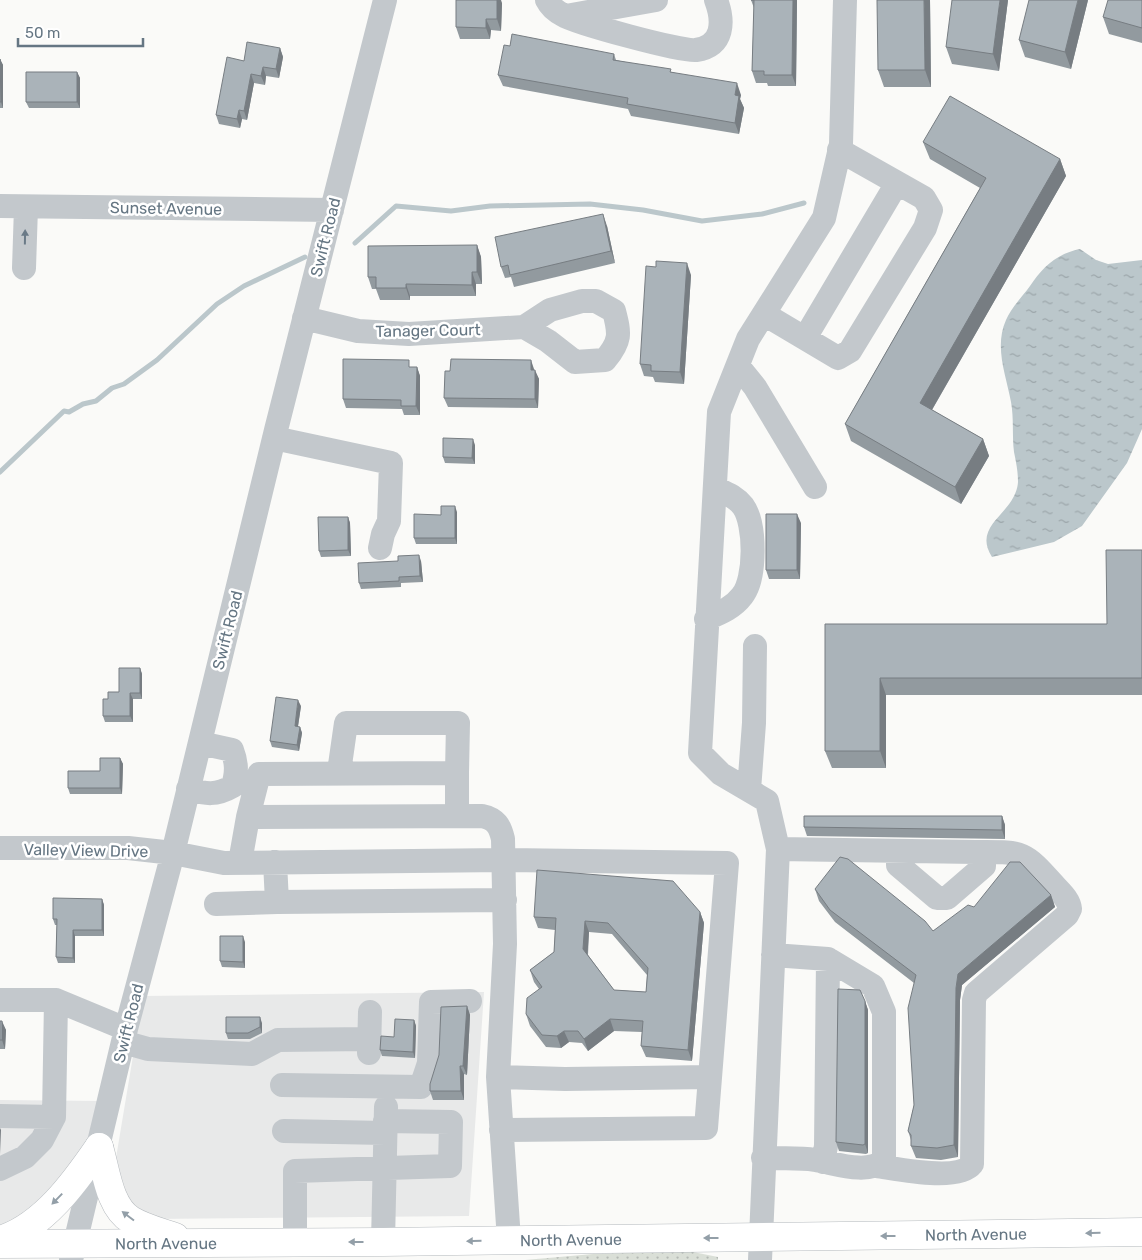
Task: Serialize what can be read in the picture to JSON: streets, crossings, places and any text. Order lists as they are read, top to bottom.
{
  "streets": {
    "main road": ["North Avenue"],
    "street": [
      "Sunset Avenue",
      "Swift Road",
      "Tanager Court",
      "Valley View Drive"
    ]
  },
  "crossings": [
    ["Sunset Avenue", "Swift Road"],
    ["Swift Road", "Tanager Court"],
    ["Swift Road", "Valley View Drive"],
    ["Swift Road", "North Avenue"]
  ],
  "one_way": ["North Avenue"],
  "scale_bar": "50 m"
}
